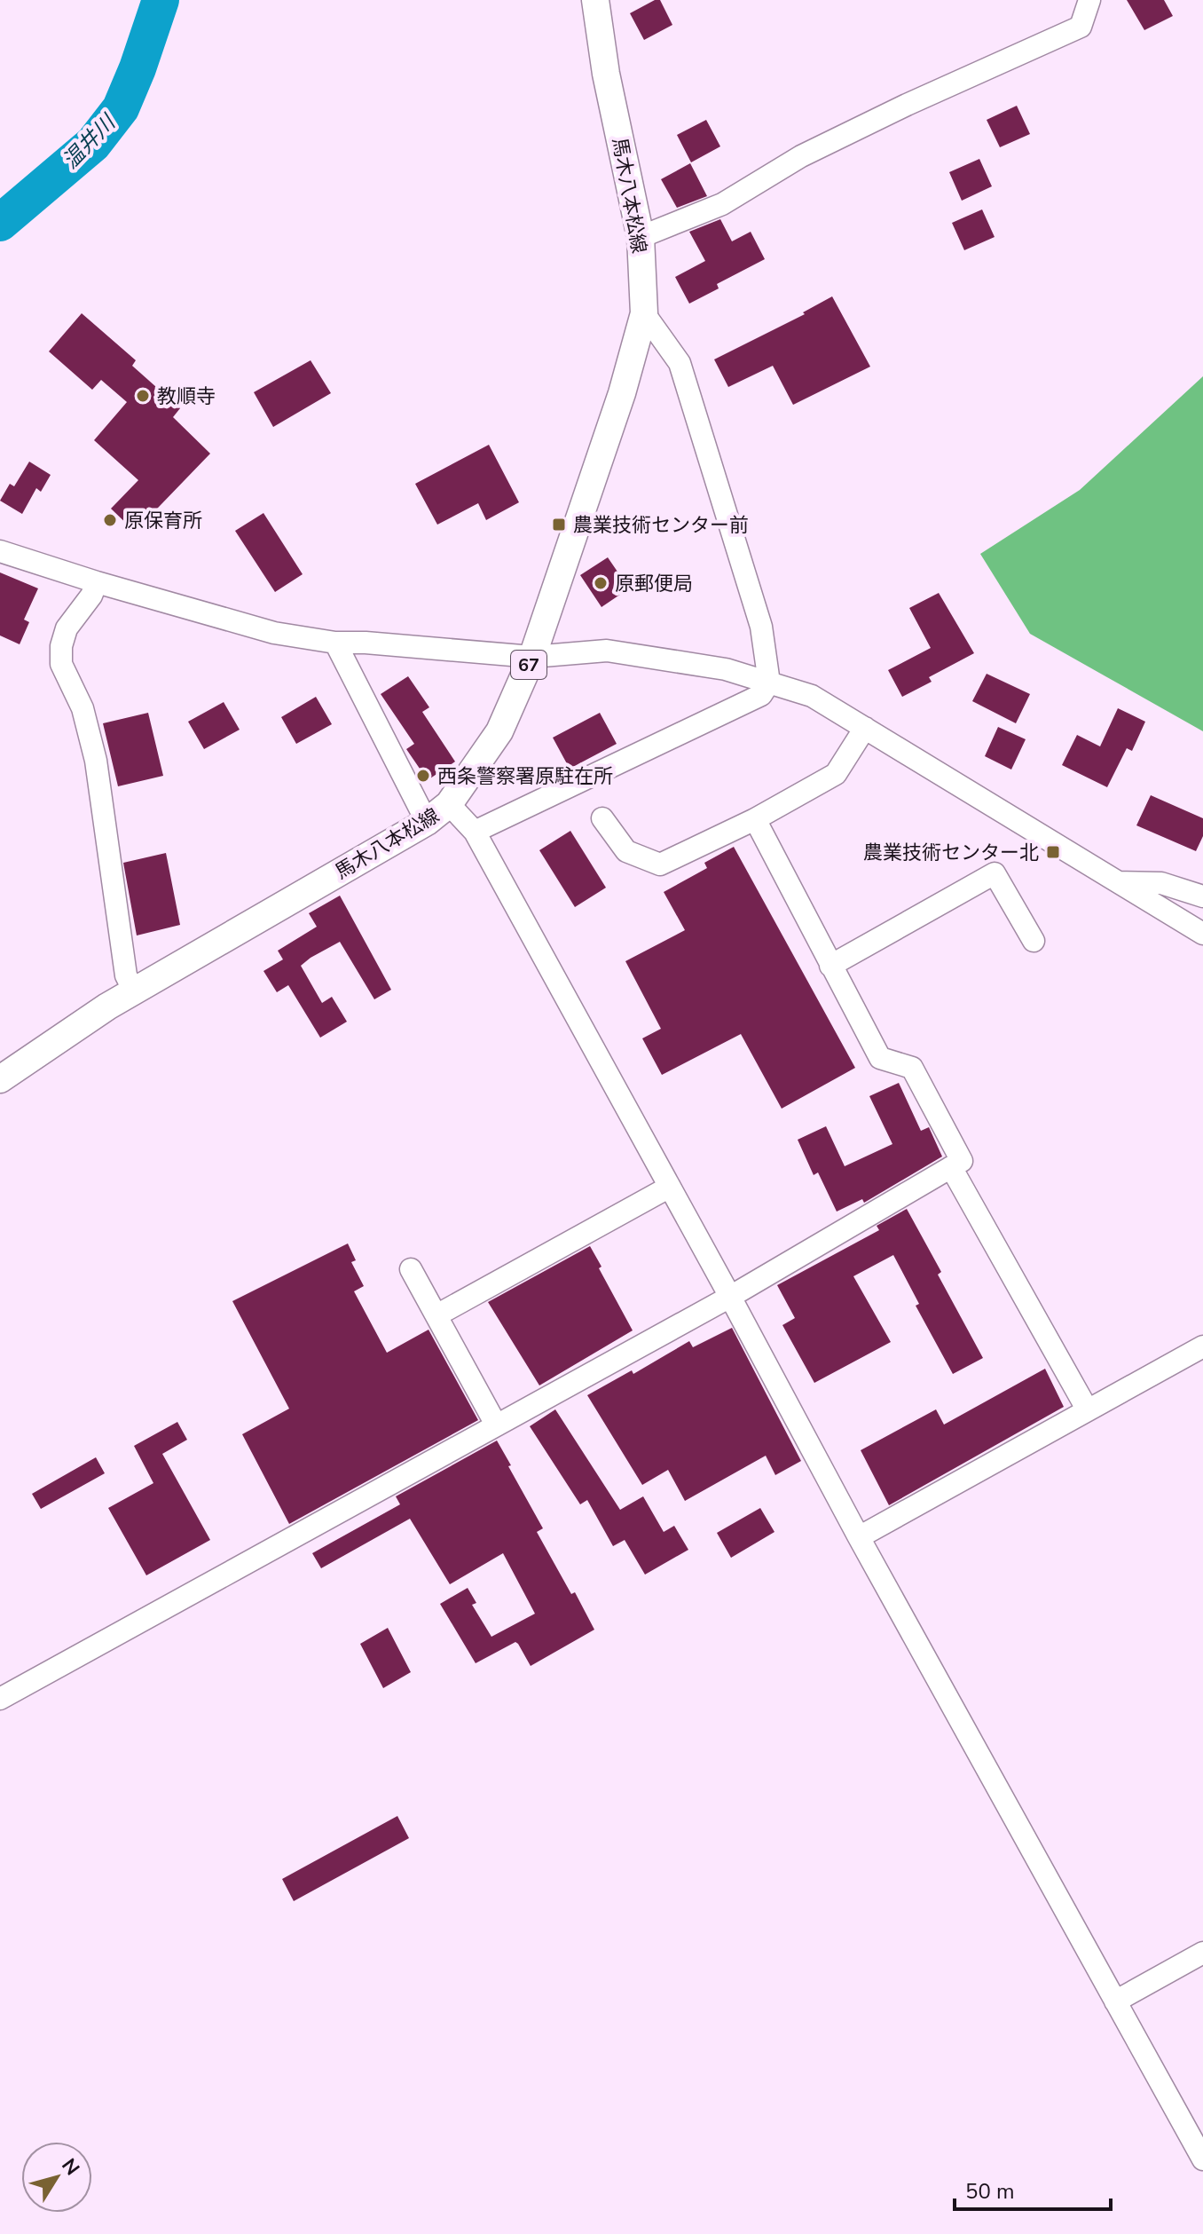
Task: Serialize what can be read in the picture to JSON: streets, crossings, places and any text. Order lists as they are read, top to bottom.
{
  "streets": {
    "main road": ["馬木八本松線", "67"]
  },
  "water": ["温井川"],
  "places": {
    "other": [
      "教順寺",
      "原保育所",
      "原郵便局",
      "西条警察署原駐在所"
    ],
    "transit": ["農業技術センター前", "農業技術センター北"]
  },
  "scale_bar": "50 m",
  "north": "top right"
}
